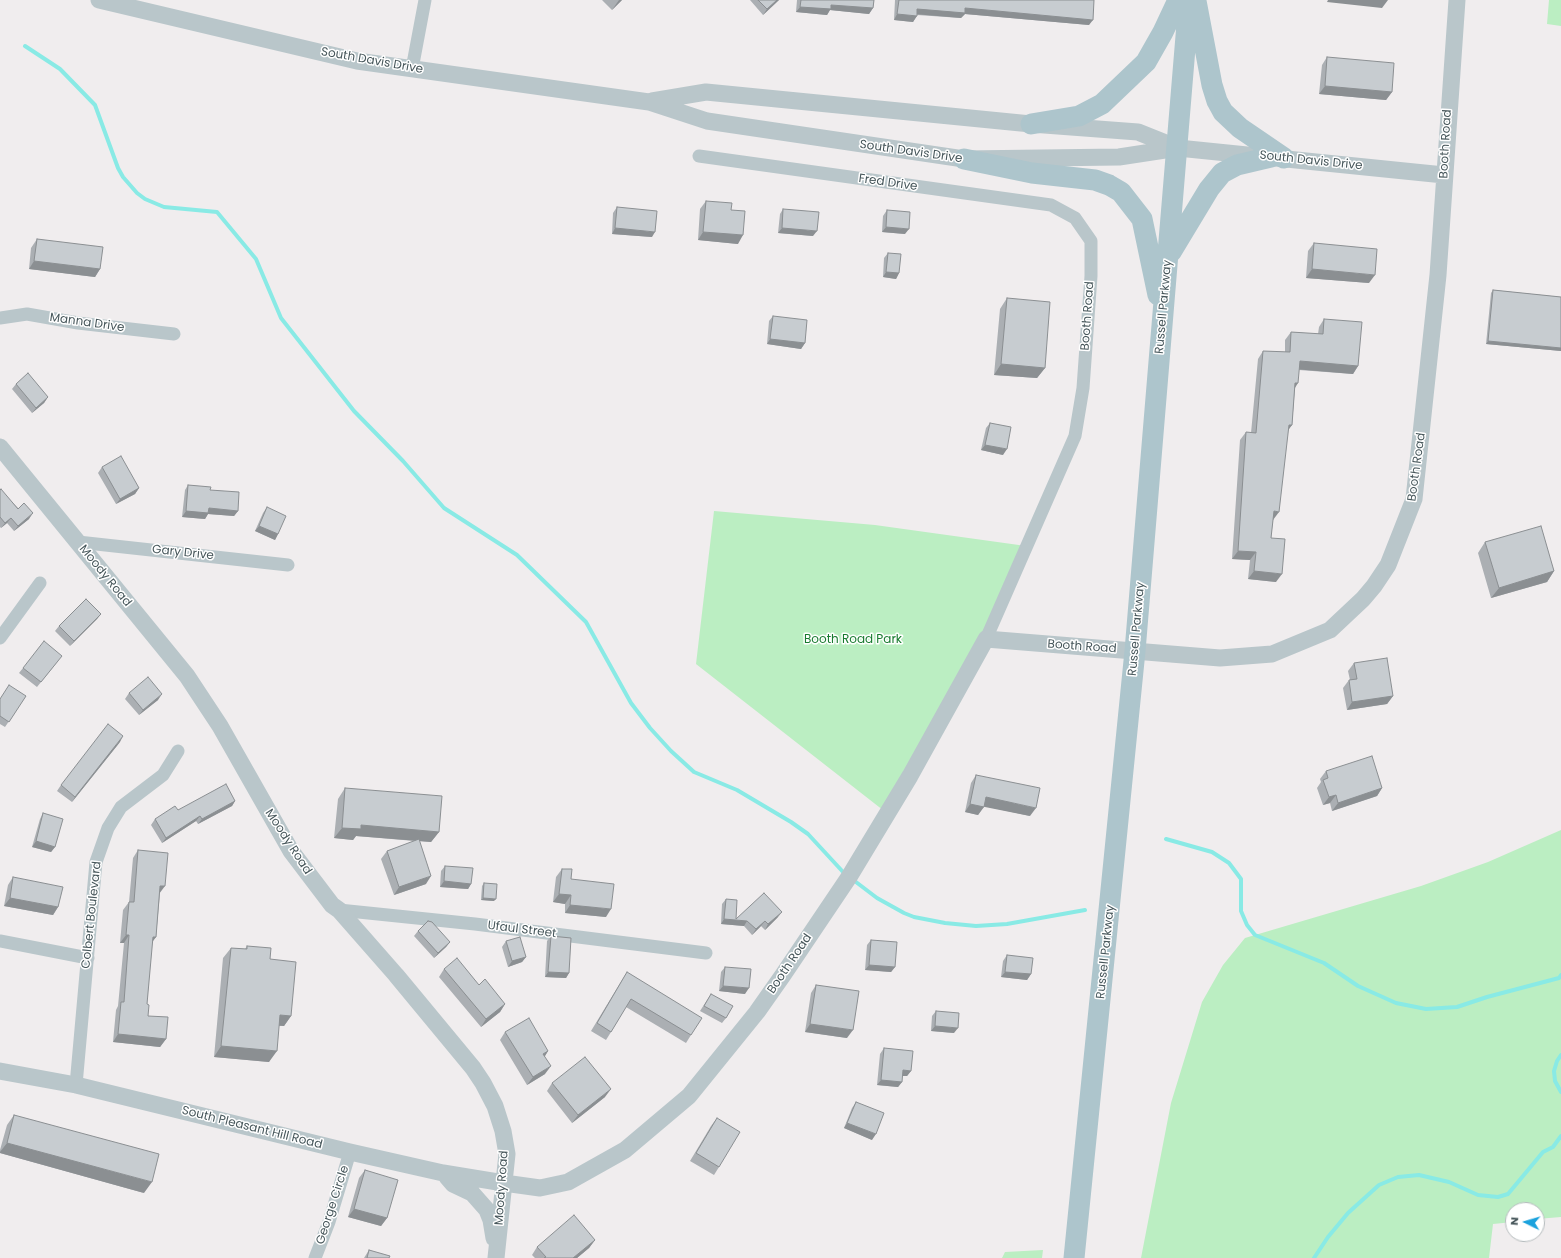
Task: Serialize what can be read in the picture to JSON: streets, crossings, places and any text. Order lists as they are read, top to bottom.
{
  "streets": {
    "main road": ["Russell Parkway"],
    "street": [
      "South Davis Drive",
      "Booth Road",
      "Fred Drive",
      "Manna Drive",
      "Gary Drive",
      "Moody Road",
      "Colbert Boulevard",
      "Ufaul Street",
      "South Pleasant Hill Road",
      "George Circle"
    ]
  },
  "crossings": [
    ["South Davis Drive", "Booth Road"],
    ["South Davis Drive", "Russell Parkway"],
    ["Booth Road", "Fred Drive"],
    ["Booth Road", "Russell Parkway"],
    ["Booth Road", "Moody Road"],
    ["Booth Road", "South Pleasant Hill Road"],
    ["Gary Drive", "Moody Road"],
    ["Moody Road", "Ufaul Street"],
    ["Moody Road", "South Pleasant Hill Road"],
    ["Colbert Boulevard", "South Pleasant Hill Road"],
    ["South Pleasant Hill Road", "George Circle"]
  ],
  "parks": ["Booth Road Park"],
  "north": "left"
}
